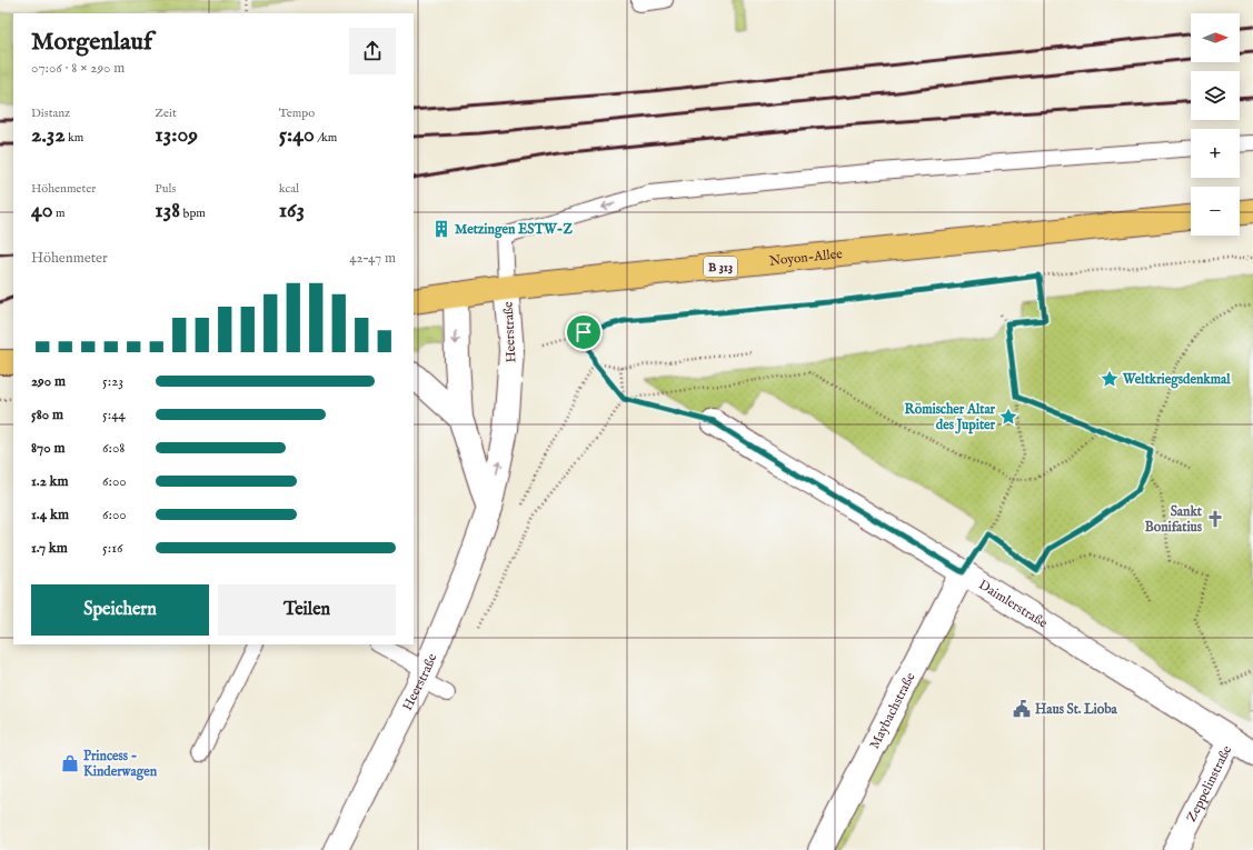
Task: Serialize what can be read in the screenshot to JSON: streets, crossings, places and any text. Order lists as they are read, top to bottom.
{
  "streets": {
    "main road": ["Noyon-Allee", "B 313"],
    "street": [
      "Heerstraße",
      "Daimlerstraße",
      "Maybachstraße",
      "Zeppelinstraße"
    ]
  },
  "crossings": [
    ["Noyon-Allee", "Heerstraße"],
    ["Daimlerstraße", "Maybachstraße"],
    ["Daimlerstraße", "Zeppelinstraße"]
  ],
  "places": {
    "building": ["Metzingen ESTW-Z"],
    "place": ["Weltkriegsdenkmal", "Römischer Altar des Jupiter"],
    "church": ["Sankt Bonifatius"],
    "public building": ["Haus St. Lioba"],
    "shop": ["Princess - Kinderwagen"]
  },
  "north": "right",
  "page": {
    "map_buttons": ["+", "−"],
    "heading": ["Morgenlauf", "07:06 · 8 × 290 m"],
    "stats": [
      ["Distanz", "2.32 km"],
      ["Zeit", "13:09"],
      ["Tempo", "5:40 /km"],
      ["Höhenmeter", "40 m"],
      ["Puls", "138 bpm"],
      ["kcal", "163"]
    ],
    "chart": ["Höhenmeter", "42–47 m"],
    "list": [
      {
        "name": "290 m",
        "note": "5:23"
      },
      {
        "name": "580 m",
        "note": "5:44"
      },
      {
        "name": "870 m",
        "note": "6:08"
      },
      {
        "name": "1.2 km",
        "note": "6:00"
      },
      {
        "name": "1.4 km",
        "note": "6:00"
      },
      {
        "name": "1.7 km",
        "note": "5:16"
      }
    ],
    "buttons": ["Speichern", "Teilen"]
  }
}
